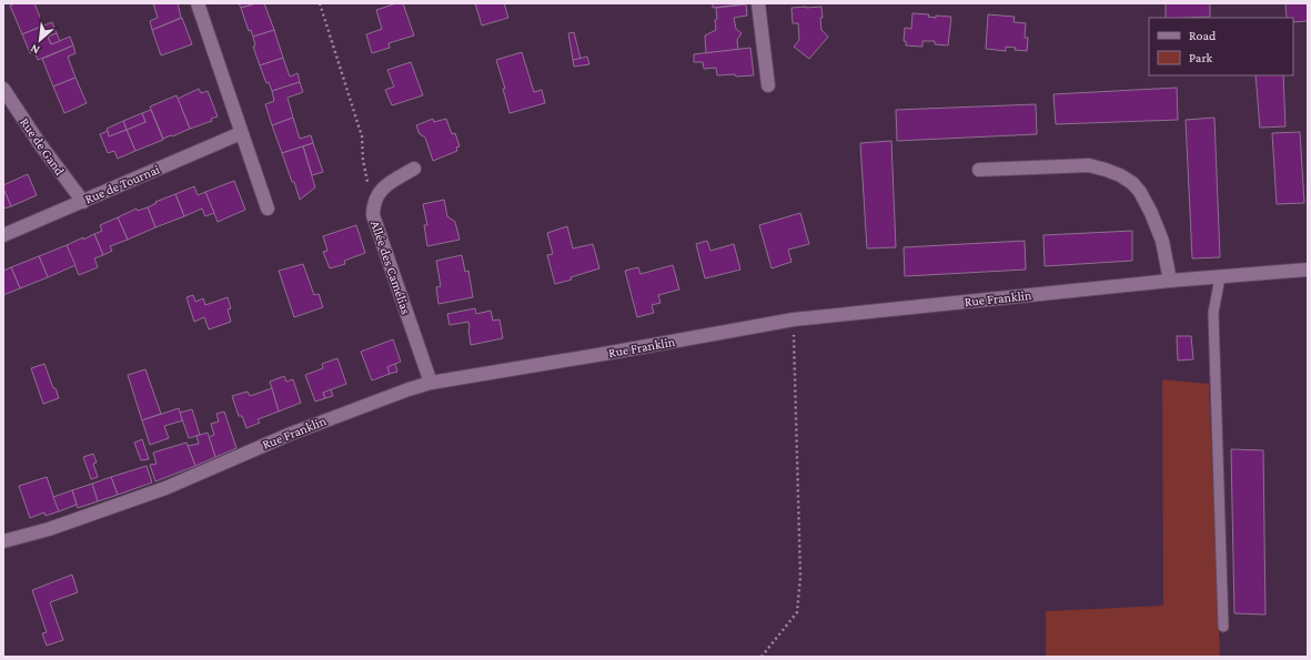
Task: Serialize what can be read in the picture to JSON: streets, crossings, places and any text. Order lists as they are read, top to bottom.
{
  "streets": {
    "street": [
      "Rue de Gand",
      "Rue de Tournai",
      "Allée des Camélias",
      "Rue Franklin"
    ]
  },
  "crossings": [
    ["Rue de Gand", "Rue de Tournai"],
    ["Allée des Camélias", "Rue Franklin"]
  ],
  "legend": ["Road", "Park"],
  "north": "bottom left"
}
